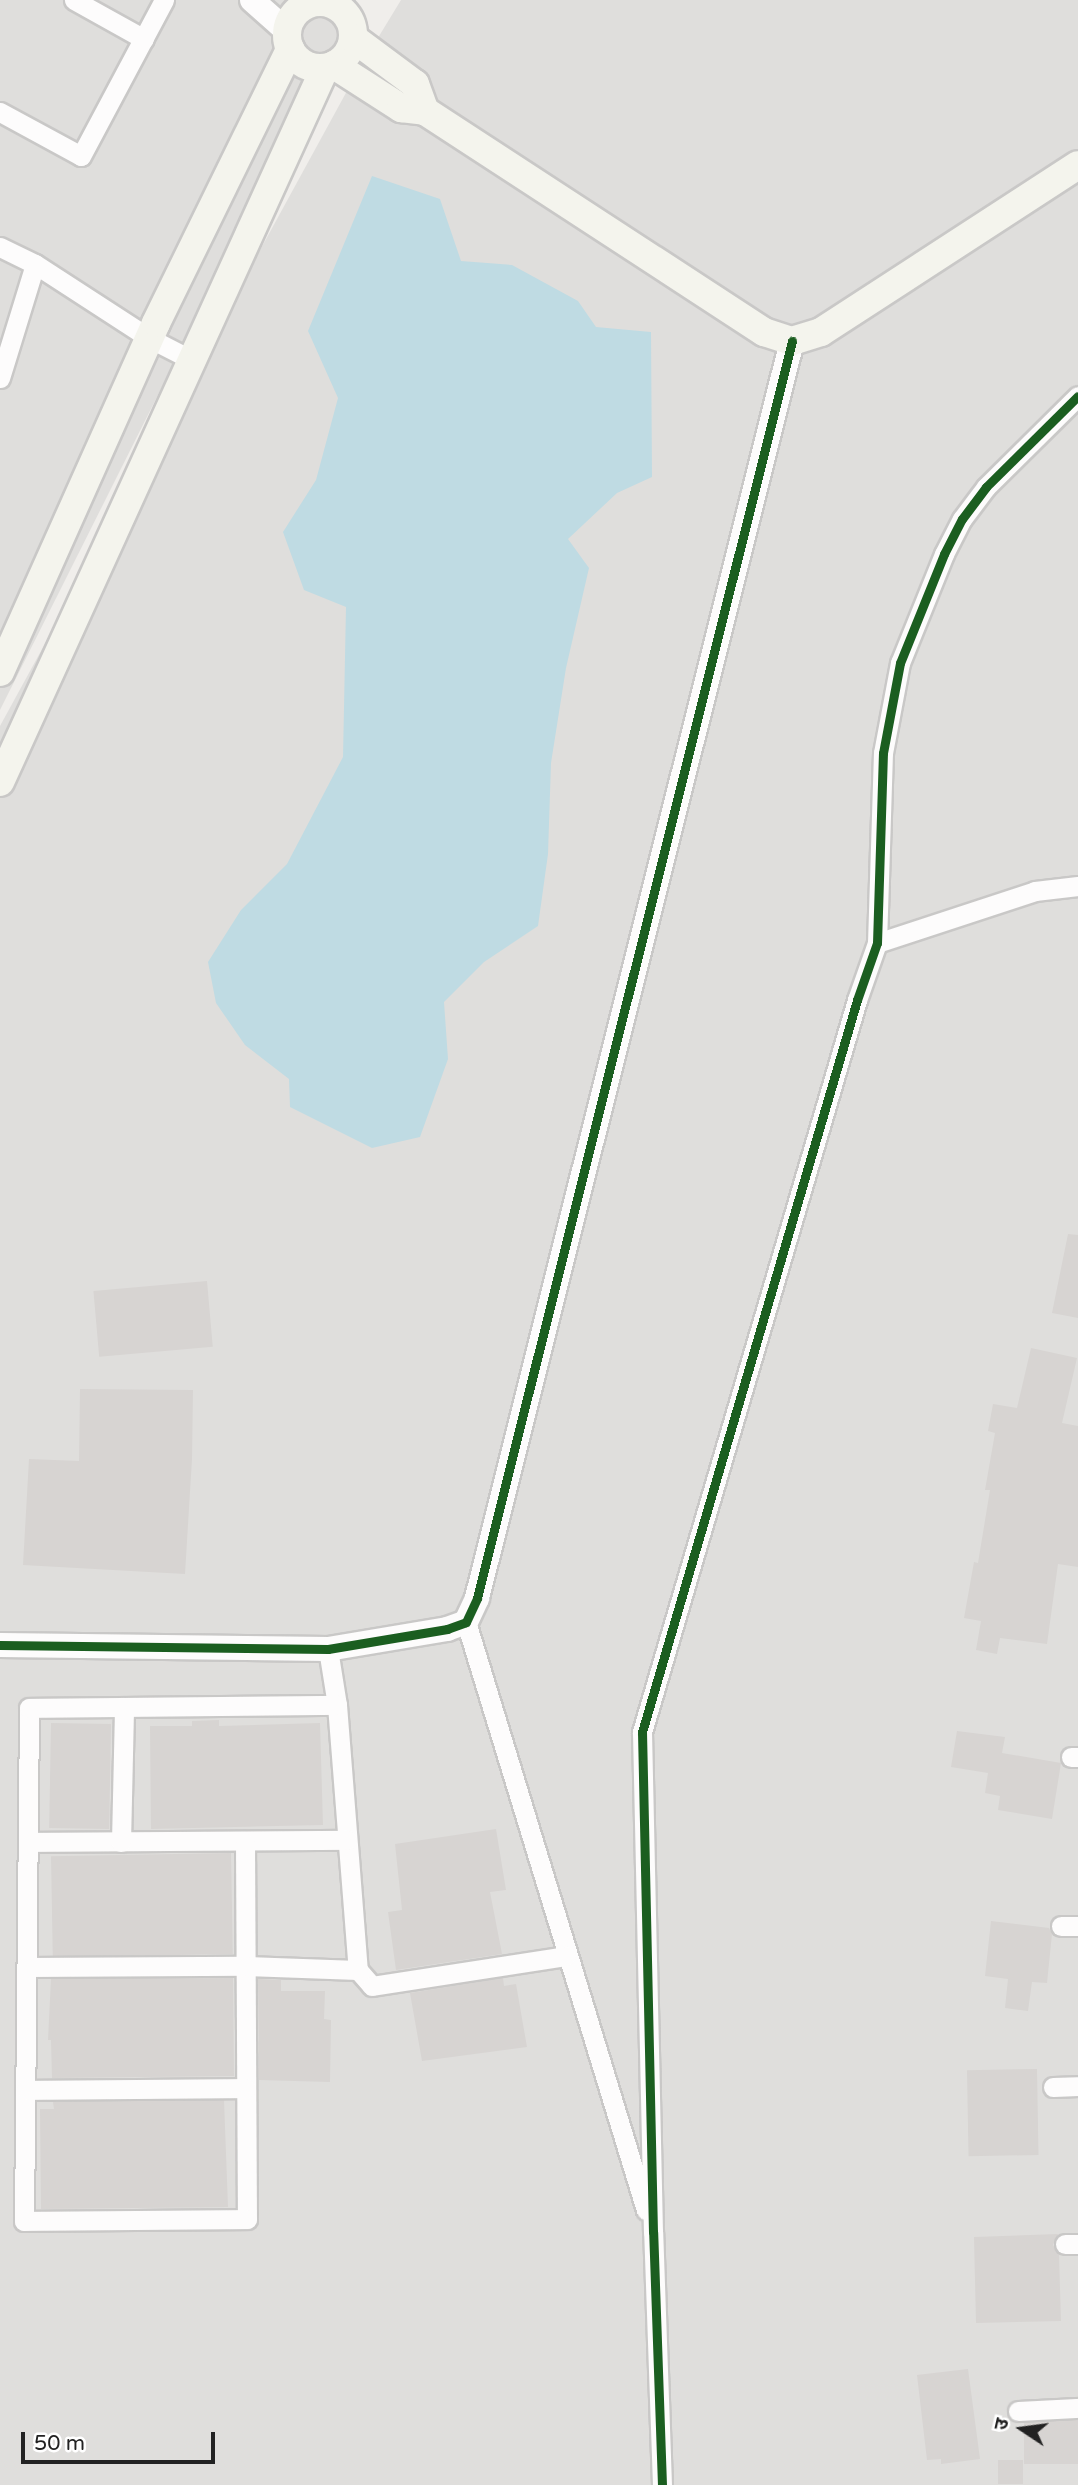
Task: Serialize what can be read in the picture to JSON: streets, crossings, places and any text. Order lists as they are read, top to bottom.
{
  "scale_bar": "50 m",
  "north": "left"
}
